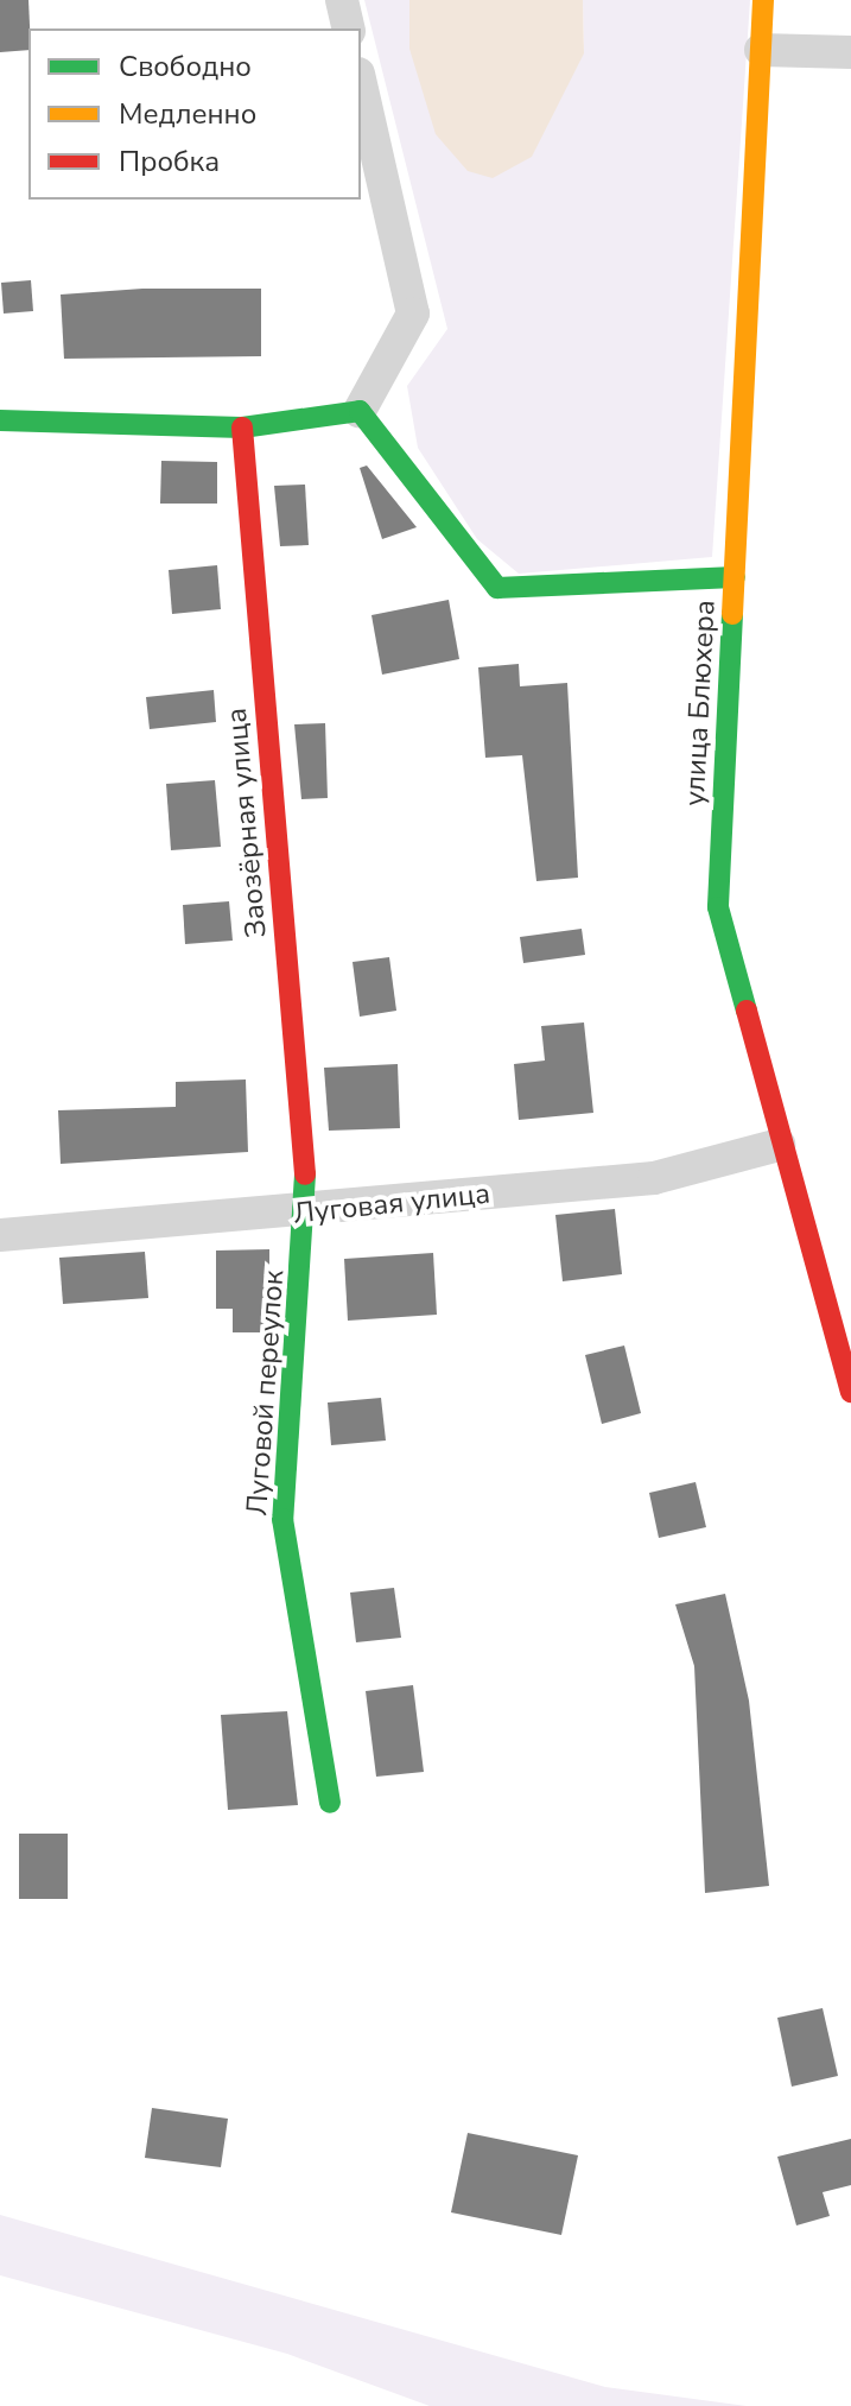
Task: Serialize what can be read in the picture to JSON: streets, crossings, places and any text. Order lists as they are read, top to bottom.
{
  "streets": {
    "street": [
      "улица Блюхера",
      "Заозёрная улица",
      "Луговая улица",
      "Луговой переулок"
    ]
  },
  "crossings": [
    ["улица Блюхера", "Луговая улица"],
    ["Заозёрная улица", "Луговая улица"],
    ["Заозёрная улица", "Луговой переулок"],
    ["Луговая улица", "Луговой переулок"]
  ],
  "legend": ["Свободно", "Медленно", "Пробка"]
}
